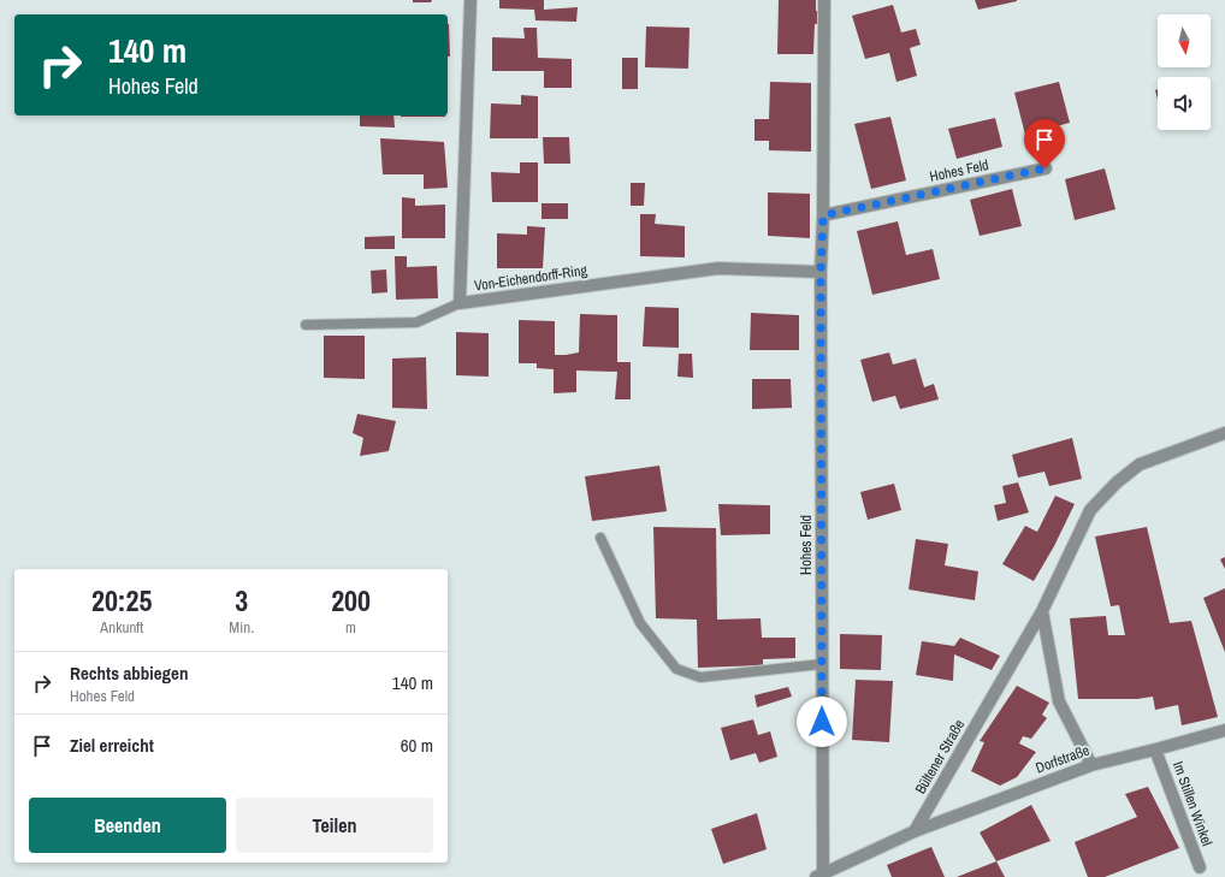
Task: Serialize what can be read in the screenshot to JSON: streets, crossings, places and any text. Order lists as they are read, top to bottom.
{
  "streets": {
    "street": [
      "Hohes Feld",
      "Von-Eichendorff-Ring",
      "Bültener Straße",
      "Dorfstraße",
      "Im Stillen Winkel"
    ]
  },
  "crossings": [
    ["Hohes Feld", "Von-Eichendorff-Ring"],
    ["Bültener Straße", "Dorfstraße"],
    ["Dorfstraße", "Im Stillen Winkel"]
  ],
  "north": "bottom",
  "page": {
    "turn": ["140 m", "Hohes Feld"],
    "eta": [
      "20:25",
      "Ankunft",
      "3",
      "Min.",
      "200",
      "m"
    ],
    "list": [
      {
        "name": "Rechts abbiegen",
        "note": "Hohes Feld",
        "value": "140 m"
      },
      {
        "name": "Ziel erreicht",
        "value": "60 m"
      }
    ],
    "buttons": ["Beenden", "Teilen"]
  }
}
